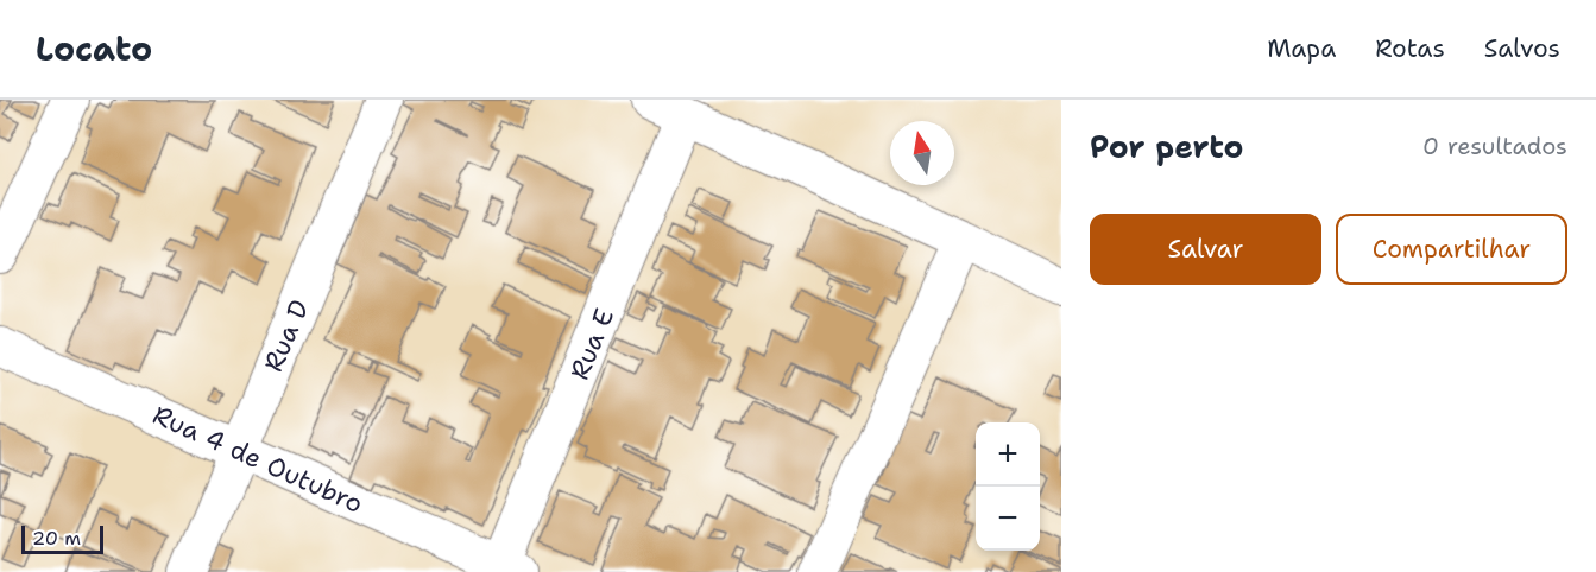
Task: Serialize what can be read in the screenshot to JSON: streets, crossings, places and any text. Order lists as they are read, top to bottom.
{
  "streets": {
    "street": ["Rua D", "Rua E", "Rua 4 de Outubro"]
  },
  "crossings": [
    ["Rua D", "Rua 4 de Outubro"],
    ["Rua E", "Rua 4 de Outubro"]
  ],
  "scale_bar": "20 m",
  "north": "top",
  "page": {
    "header": "Locato",
    "nav": ["Mapa", "Rotas", "Salvos"],
    "heading": ["Por perto", "0 resultados"],
    "buttons": ["Salvar", "Compartilhar"],
    "map_buttons": ["+", "−"],
    "scale": "20 m"
  }
}
